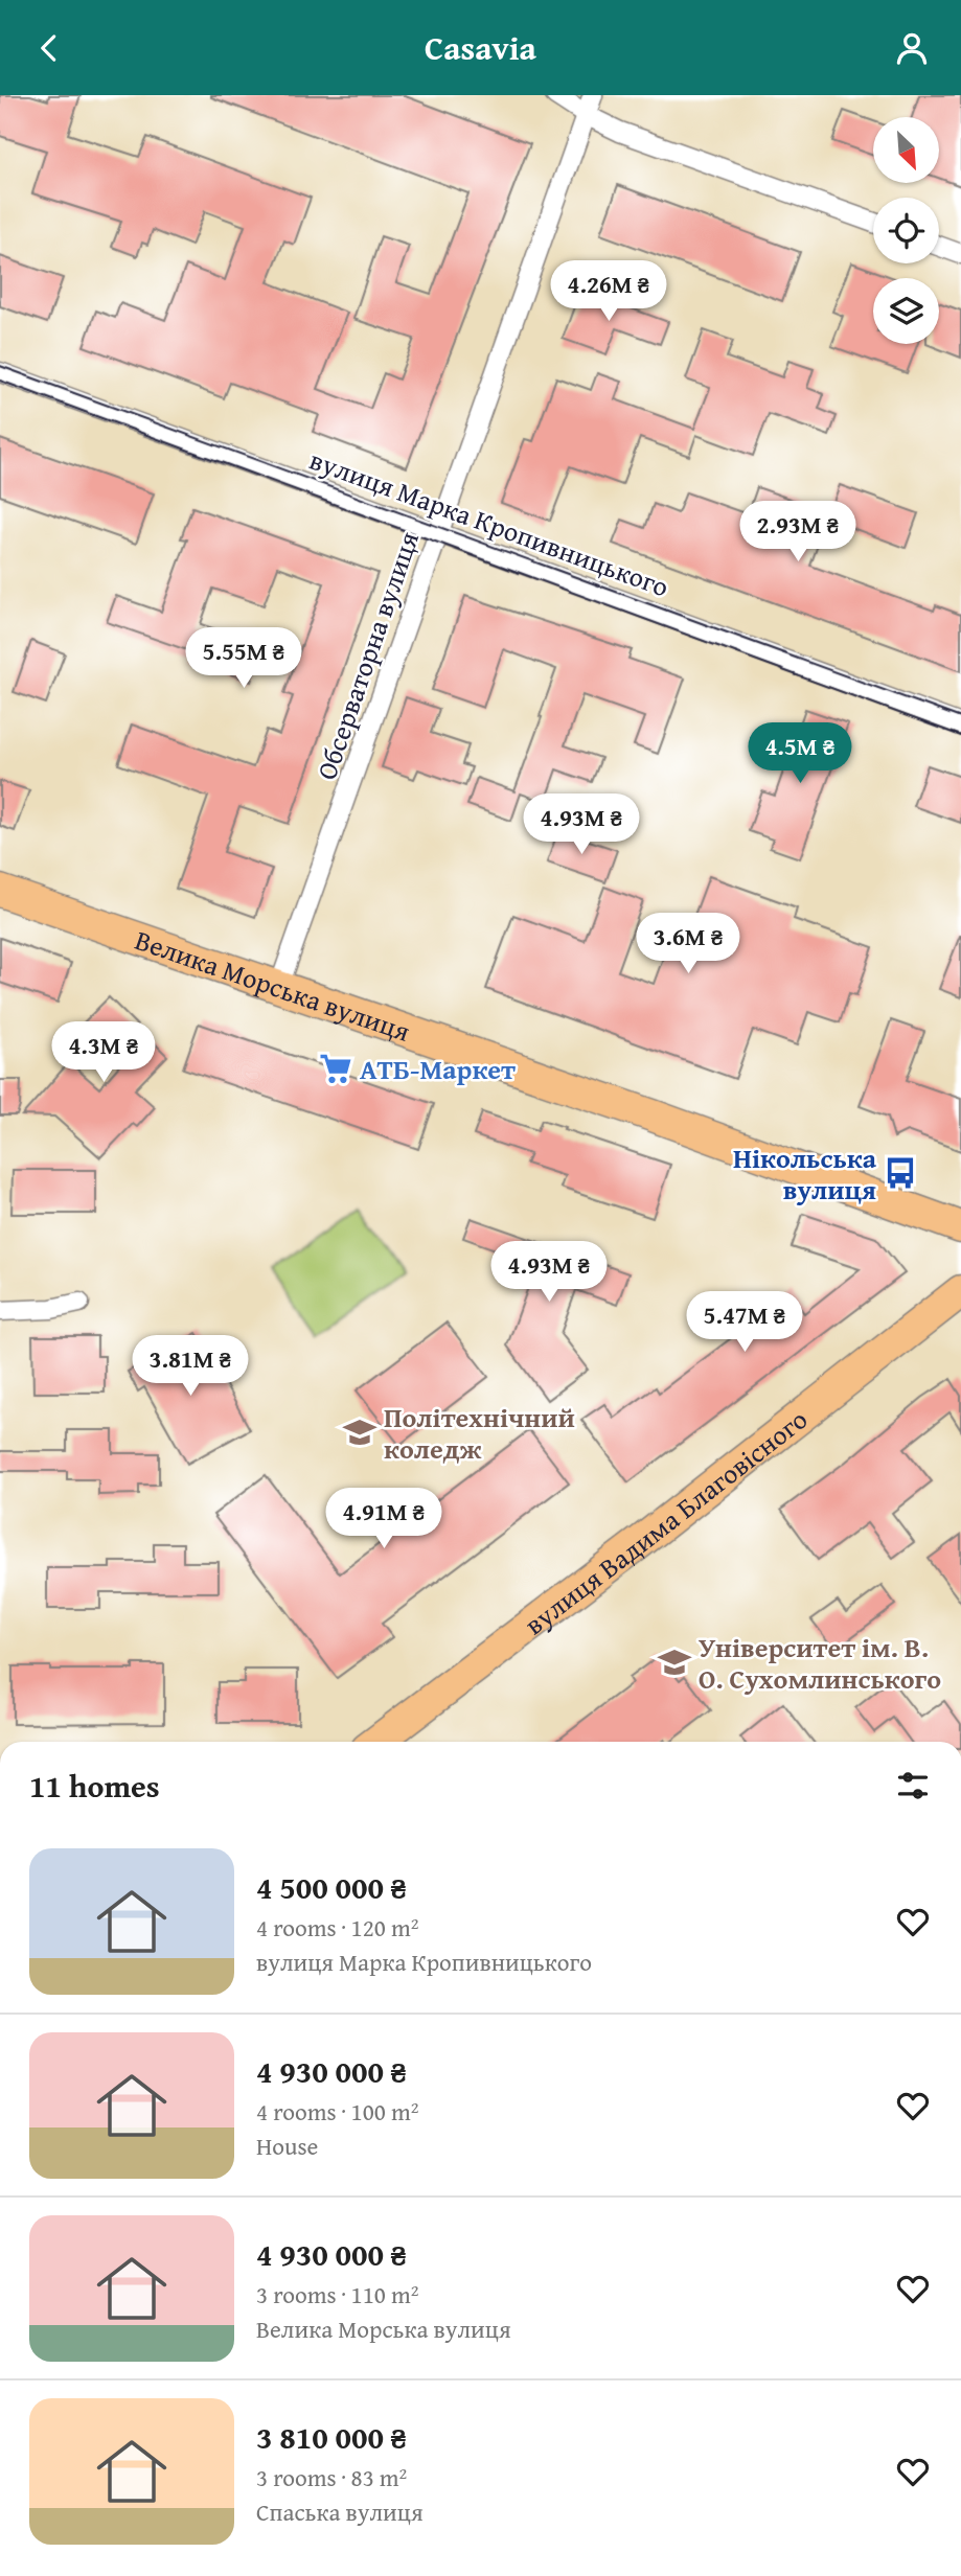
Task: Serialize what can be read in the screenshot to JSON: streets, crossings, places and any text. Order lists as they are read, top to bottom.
{
  "streets": {
    "highway": ["Велика Морська вулиця", "вулиця Вадима Благовісного"],
    "street": ["вулиця Марка Кропивницького", "Обсерваторна вулиця"]
  },
  "crossings": [
    ["вулиця Марка Кропивницького", "Обсерваторна вулиця"],
    ["Обсерваторна вулиця", "Велика Морська вулиця"]
  ],
  "places": {
    "supermarket": ["АТБ-Маркет"],
    "bus stop": ["Нікольська вулиця"],
    "school or university": ["Політехнічний коледж", "Університет ім. В. О. Сухомлинського"]
  },
  "north": "bottom right",
  "page": {
    "header": "Casavia",
    "price": [
      "4.26M ₴",
      "2.93M ₴",
      "5.55M ₴",
      "4.5M ₴",
      "4.93M ₴",
      "3.6M ₴",
      "4.3M ₴",
      "4.93M ₴",
      "5.47M ₴",
      "3.81M ₴",
      "4.91M ₴"
    ],
    "heading": "11 homes",
    "list": [
      {
        "name": "4 500 000 ₴",
        "note": "4 rooms · 120 m² · вулиця Марка Кропивницького"
      },
      {
        "name": "4 930 000 ₴",
        "note": "4 rooms · 100 m² · House"
      },
      {
        "name": "4 930 000 ₴",
        "note": "3 rooms · 110 m² · Велика Морська вулиця"
      },
      {
        "name": "3 810 000 ₴",
        "note": "3 rooms · 83 m² · Спаська вулиця"
      }
    ]
  }
}
